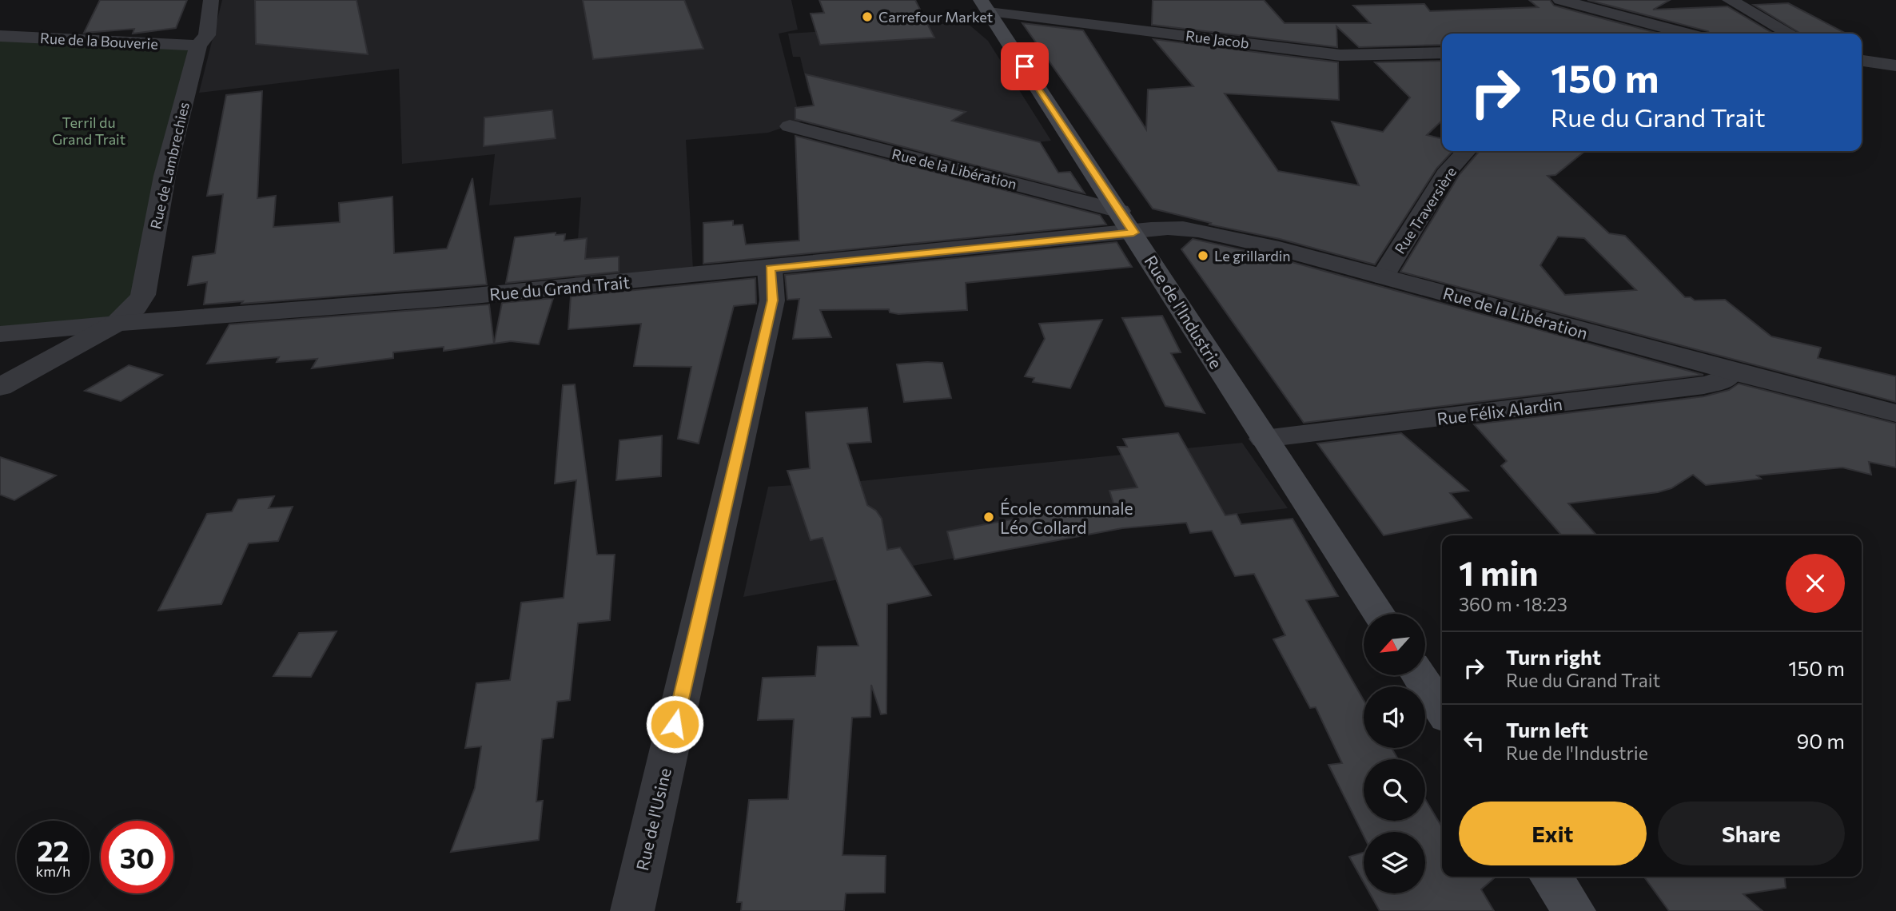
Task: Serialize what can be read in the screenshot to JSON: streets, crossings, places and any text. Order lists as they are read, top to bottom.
{
  "streets": {
    "main road": ["Rue de l'Industrie"],
    "street": [
      "Rue Jacob",
      "Rue de la Bouverie",
      "Rue de Lambrechies",
      "Rue de la Libération",
      "Rue Traversière",
      "Rue du Grand Trait",
      "Rue Félix Alardin",
      "Rue de l'Usine"
    ]
  },
  "crossings": [
    ["Rue Jacob", "Rue de l'Industrie"],
    ["Rue de la Bouverie", "Rue de Lambrechies"],
    ["Rue de Lambrechies", "Rue du Grand Trait"],
    ["Rue de la Libération", "Rue Traversière"],
    ["Rue de la Libération", "Rue du Grand Trait"],
    ["Rue de la Libération", "Rue de l'Industrie"],
    ["Rue de la Libération", "Rue Félix Alardin"],
    ["Rue du Grand Trait", "Rue de l'Industrie"],
    ["Rue du Grand Trait", "Rue de l'Usine"],
    ["Rue de l'Industrie", "Rue Félix Alardin"]
  ],
  "parks": ["Terril du Grand Trait"],
  "places": ["Carrefour Market", "Le grillardin", "École communale Léo Collard"],
  "north": "bottom left",
  "page": {
    "turn": ["150 m", "Rue du Grand Trait"],
    "heading": ["1 min", "360 m · 18:23"],
    "list": [
      {
        "name": "Turn right",
        "note": "Rue du Grand Trait",
        "value": "150 m"
      },
      {
        "name": "Turn left",
        "note": "Rue de l'Industrie",
        "value": "90 m"
      }
    ],
    "buttons": ["Exit", "Share"],
    "speed": "22 km/h",
    "limit": "30"
  }
}
